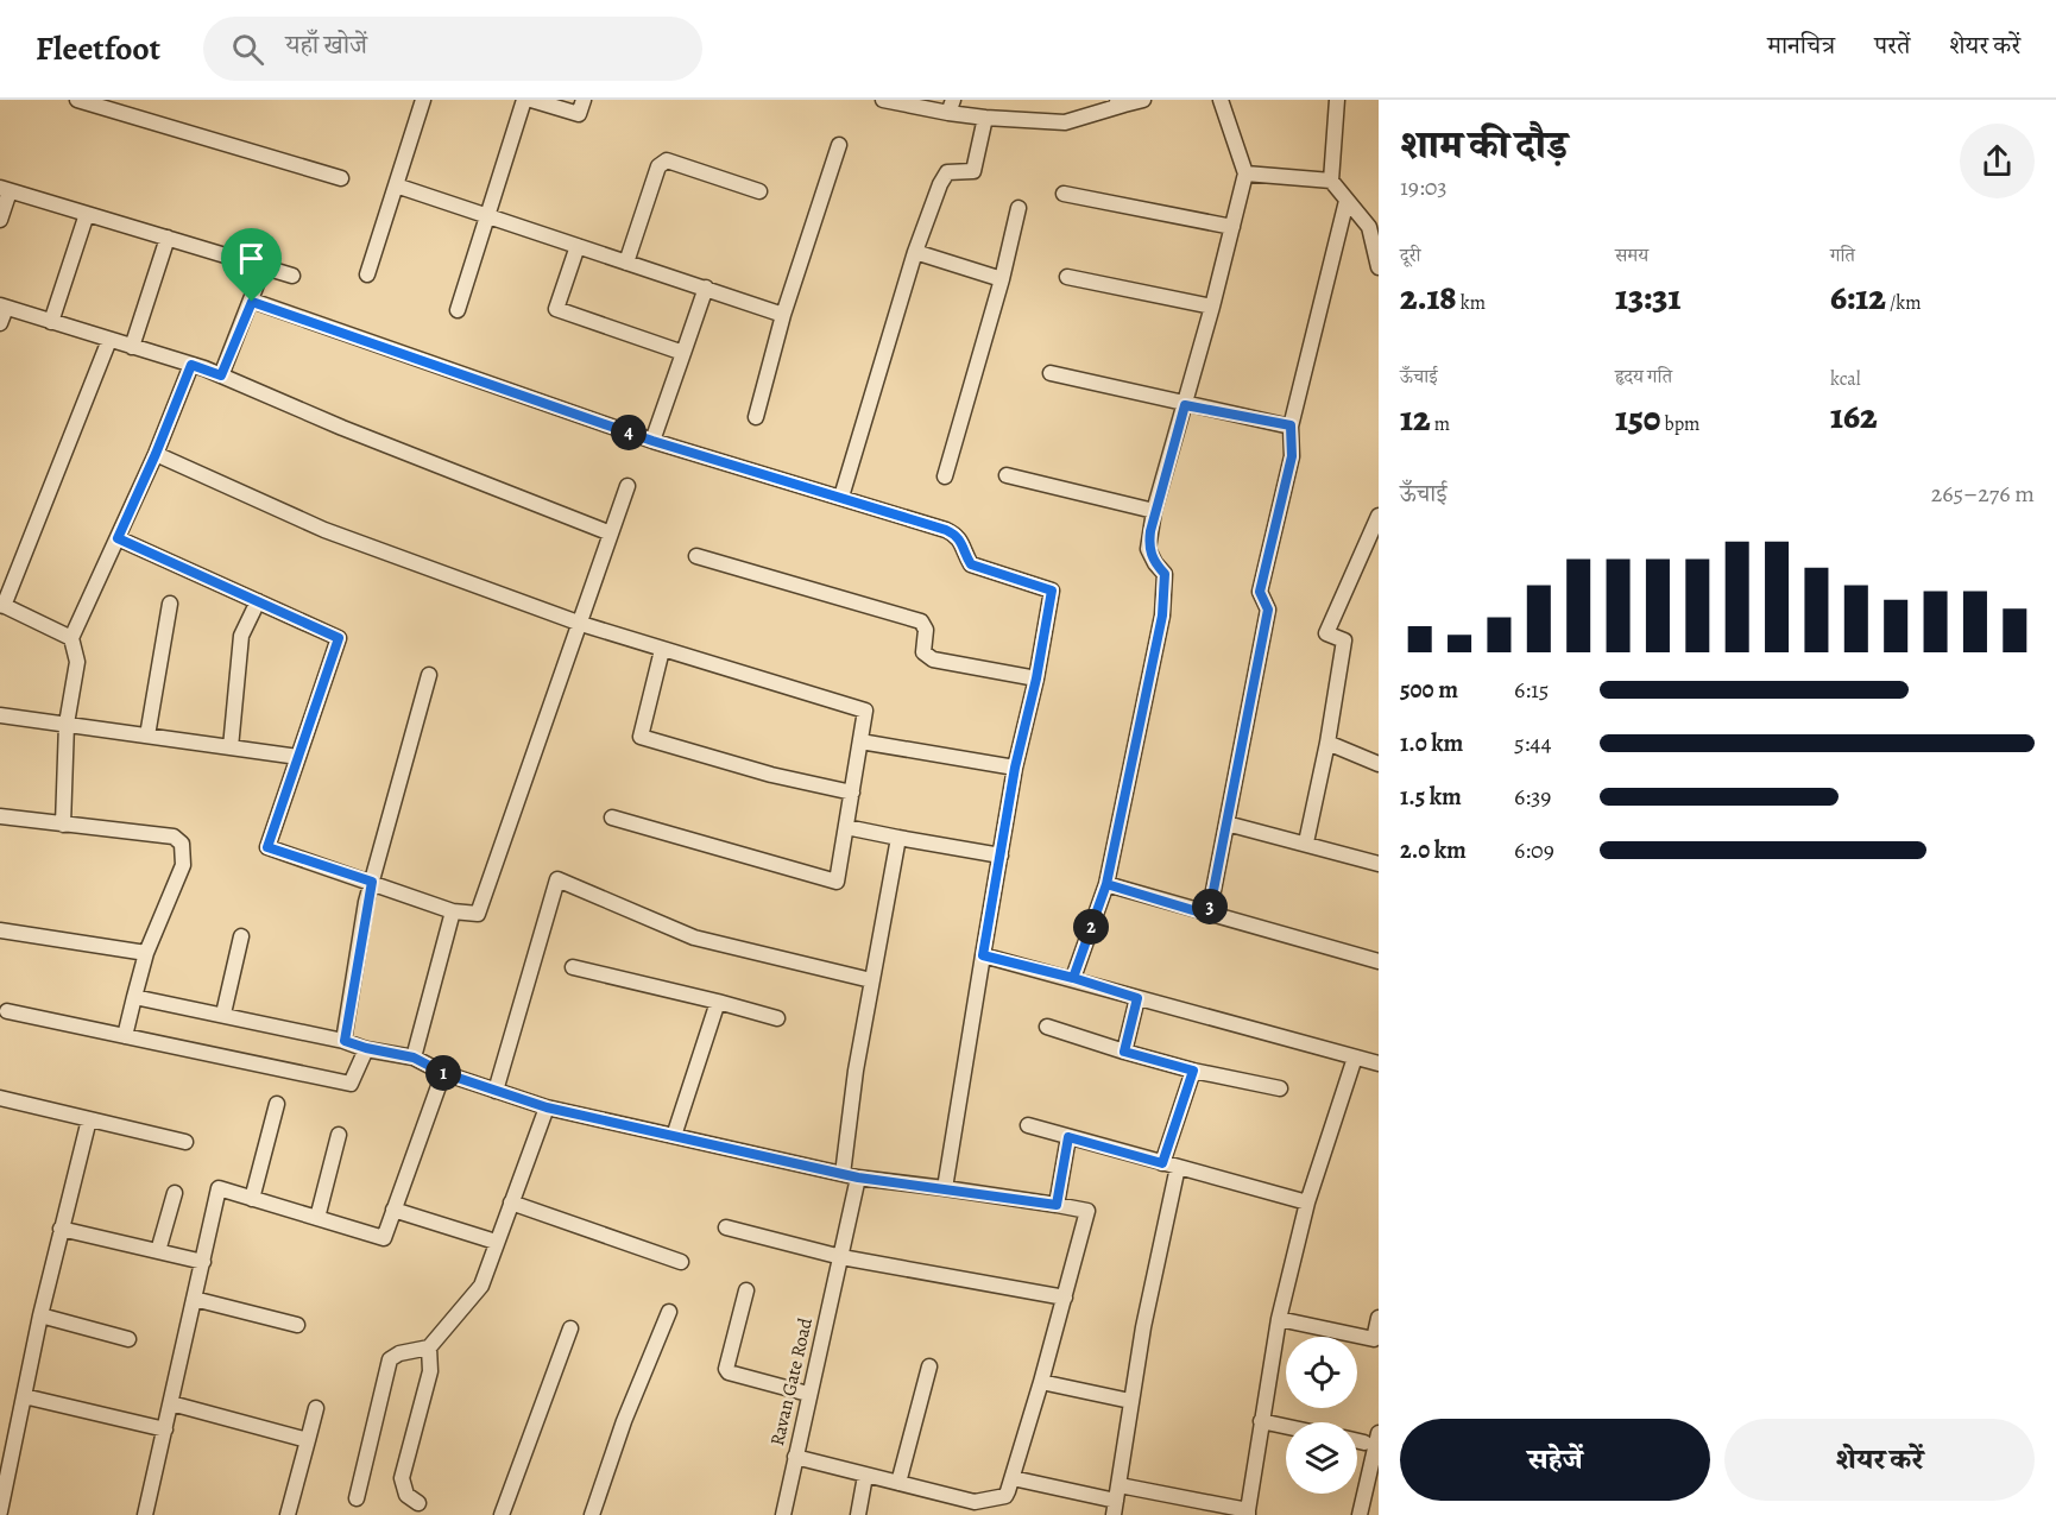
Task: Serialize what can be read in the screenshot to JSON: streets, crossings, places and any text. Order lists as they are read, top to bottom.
{
  "streets": {
    "street": ["Ravan Gate Road"]
  },
  "page": {
    "header": "Fleetfoot",
    "search": "यहाँ खोजें",
    "nav": ["मानचित्र", "परतें", "शेयर करें"],
    "heading": ["शाम की दौड़", "19:03"],
    "stats": [
      ["दूरी", "2.18 km"],
      ["समय", "13:31"],
      ["गति", "6:12 /km"],
      ["ऊँचाई", "12 m"],
      ["हृदय गति", "150 bpm"],
      ["kcal", "162"]
    ],
    "pins": [
      "4",
      "3",
      "2",
      "1"
    ],
    "chart": ["ऊँचाई", "265–276 m"],
    "list": [
      {
        "name": "500 m",
        "note": "6:15"
      },
      {
        "name": "1.0 km",
        "note": "5:44"
      },
      {
        "name": "1.5 km",
        "note": "6:39"
      },
      {
        "name": "2.0 km",
        "note": "6:09"
      }
    ],
    "buttons": ["सहेजें", "शेयर करें"]
  }
}
